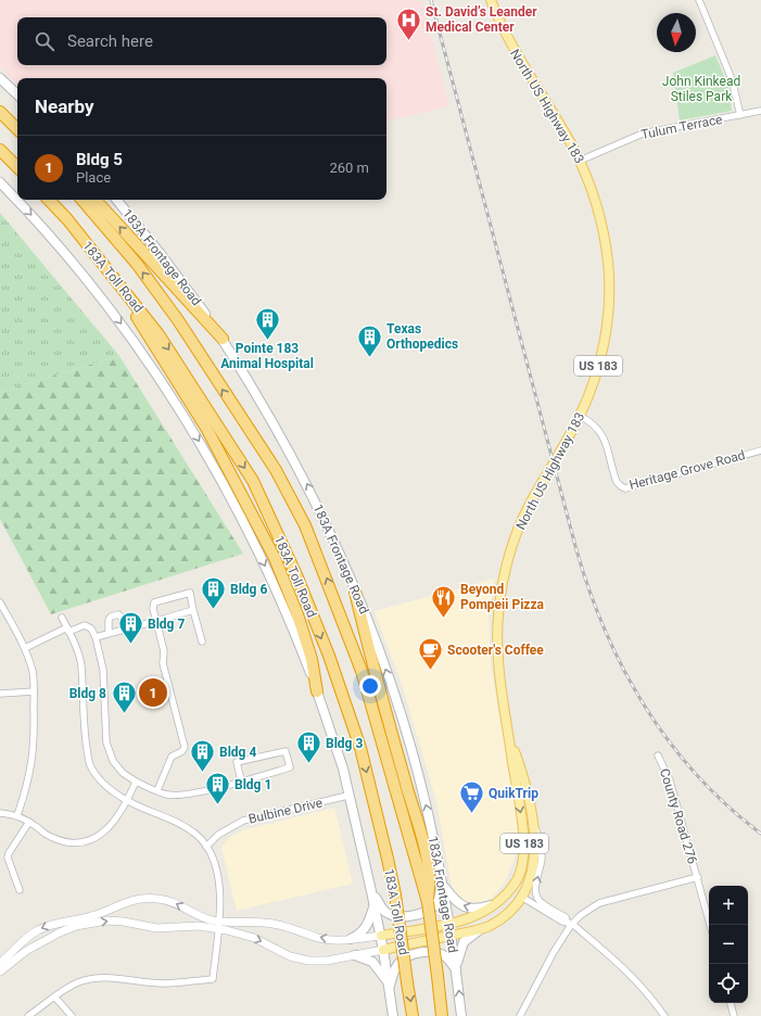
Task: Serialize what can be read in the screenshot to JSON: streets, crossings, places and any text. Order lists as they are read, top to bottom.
{
  "streets": {
    "highway": ["183A Toll Road"],
    "main road": ["North US Highway 183", "183A Frontage Road", "US 183"],
    "street": [
      "Tulum Terrace",
      "Heritage Grove Road",
      "Bulbine Drive",
      "County Road 276"
    ]
  },
  "crossings": [
    ["North US Highway 183", "Tulum Terrace"],
    ["North US Highway 183", "US 183"],
    ["North US Highway 183", "Heritage Grove Road"],
    ["183A Frontage Road", "US 183"]
  ],
  "parks": ["John Kinkead Stiles Park"],
  "places": {
    "hospital": ["St. David’s Leander Medical Center"],
    "building": [
      "Pointe 183 Animal Hospital",
      "Texas Orthopedics",
      "Bldg 6",
      "Bldg 7",
      "Bldg 8",
      "Bldg 3",
      "Bldg 4",
      "Bldg 1"
    ],
    "restaurant": ["Beyond Pompeii Pizza"],
    "cafe": ["Scooter's Coffee"],
    "supermarket": ["QuikTrip"]
  },
  "north": "bottom",
  "page": {
    "search": "Search here",
    "heading": "Nearby",
    "list": [
      {
        "mark": "1",
        "name": "Bldg 5",
        "note": "Place",
        "value": "260 m"
      }
    ],
    "pins": "1",
    "map_buttons": ["+", "−"]
  }
}
